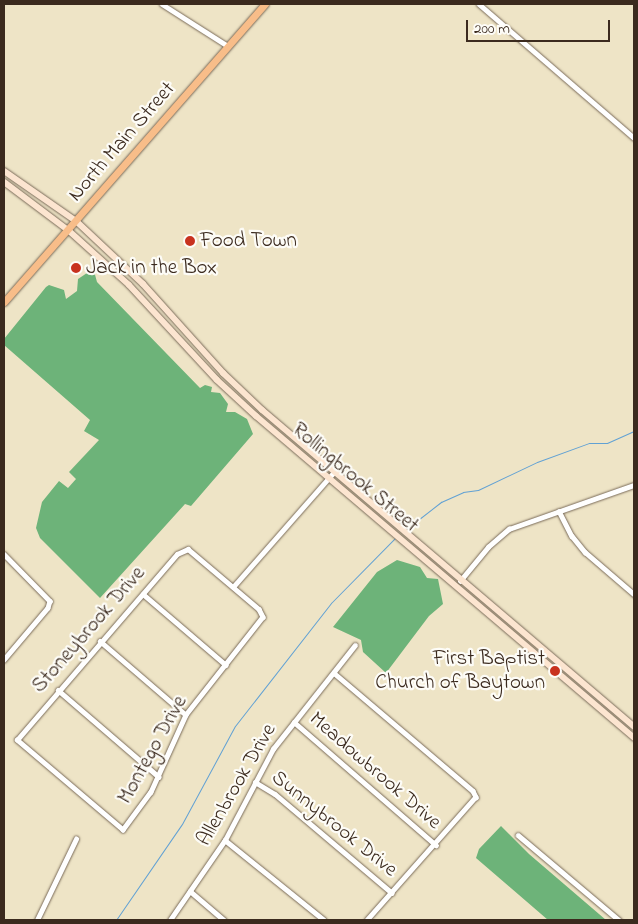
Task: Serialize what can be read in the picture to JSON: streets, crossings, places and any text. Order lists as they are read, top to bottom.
{
  "streets": {
    "main road": ["North Main Street", "Rollingbrook Street"],
    "street": [
      "Stoneybrook Drive",
      "Montego Drive",
      "Meadowbrook Drive",
      "Allenbrook Drive",
      "Sunnybrook Drive"
    ]
  },
  "crossings": [
    ["North Main Street", "Rollingbrook Street"],
    ["Stoneybrook Drive", "Montego Drive"],
    ["Meadowbrook Drive", "Allenbrook Drive"],
    ["Allenbrook Drive", "Sunnybrook Drive"]
  ],
  "places": ["Food Town", "Jack in the Box", "First Baptist Church of Baytown"],
  "scale_bar": "200 m"
}
